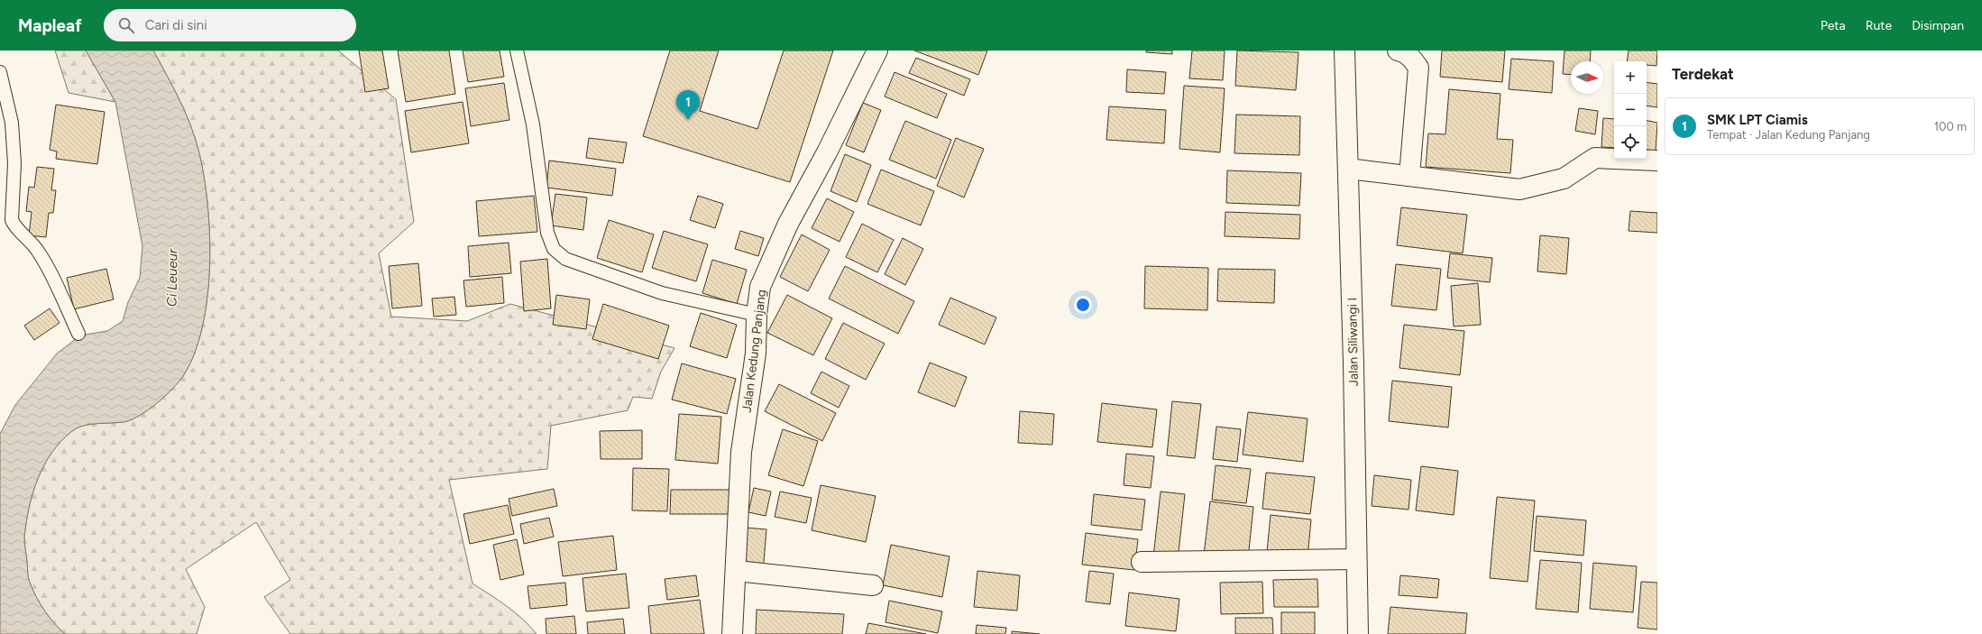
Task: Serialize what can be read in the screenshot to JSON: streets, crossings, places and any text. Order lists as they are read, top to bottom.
{
  "streets": {
    "street": ["Jalan Siliwangi I", "Jalan Kedung Panjang"]
  },
  "water": ["Ci Leueur"],
  "north": "right",
  "page": {
    "header": "Mapleaf",
    "search": "Cari di sini",
    "nav": ["Peta", "Rute", "Disimpan"],
    "heading": "Terdekat",
    "map_buttons": ["+", "−"],
    "pins": "1",
    "list": [
      {
        "mark": "1",
        "name": "SMK LPT Ciamis",
        "note": "Tempat · Jalan Kedung Panjang",
        "value": "100 m"
      }
    ]
  }
}
